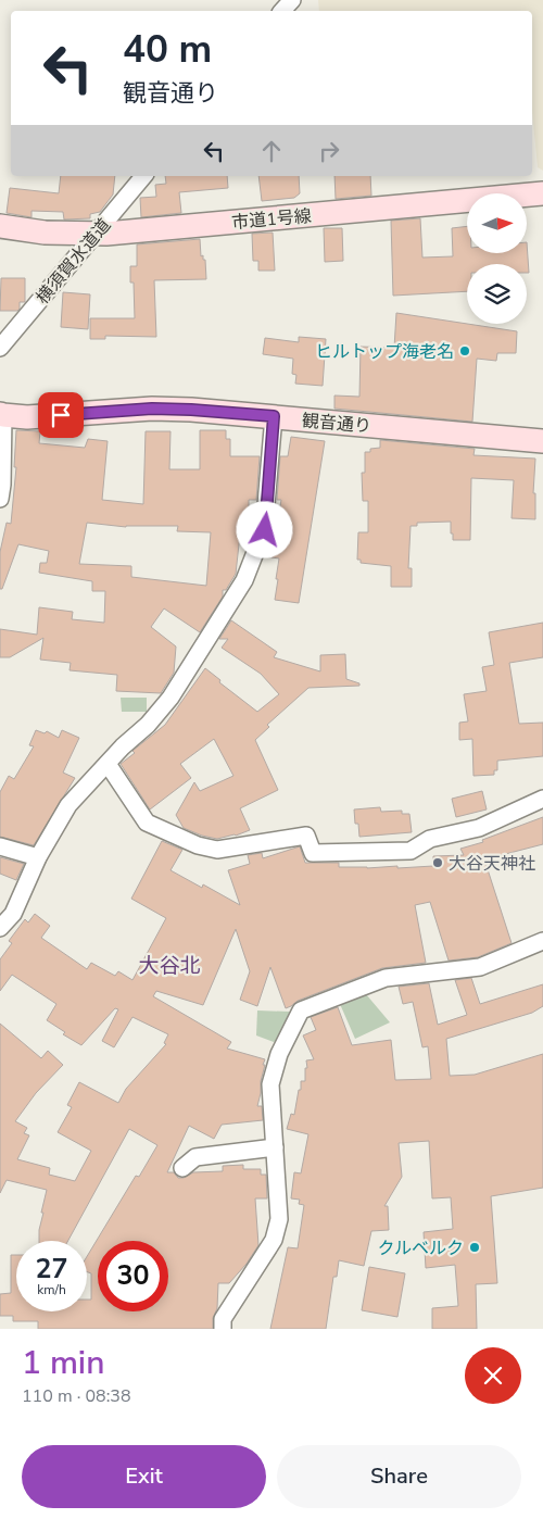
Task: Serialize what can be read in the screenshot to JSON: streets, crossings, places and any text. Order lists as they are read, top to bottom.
{
  "streets": {
    "street": ["市道1号線", "横須賀水道道", "観音通り"]
  },
  "crossings": [
    ["市道1号線", "横須賀水道道"]
  ],
  "districts": ["大谷北"],
  "places": ["ヒルトップ海老名", "大谷天神社", "クルベルク"],
  "north": "right",
  "page": {
    "turn": ["40 m", "観音通り"],
    "speed": "27 km/h",
    "limit": "30",
    "heading": ["1 min", "110 m · 08:38"],
    "buttons": ["Exit", "Share"]
  }
}
